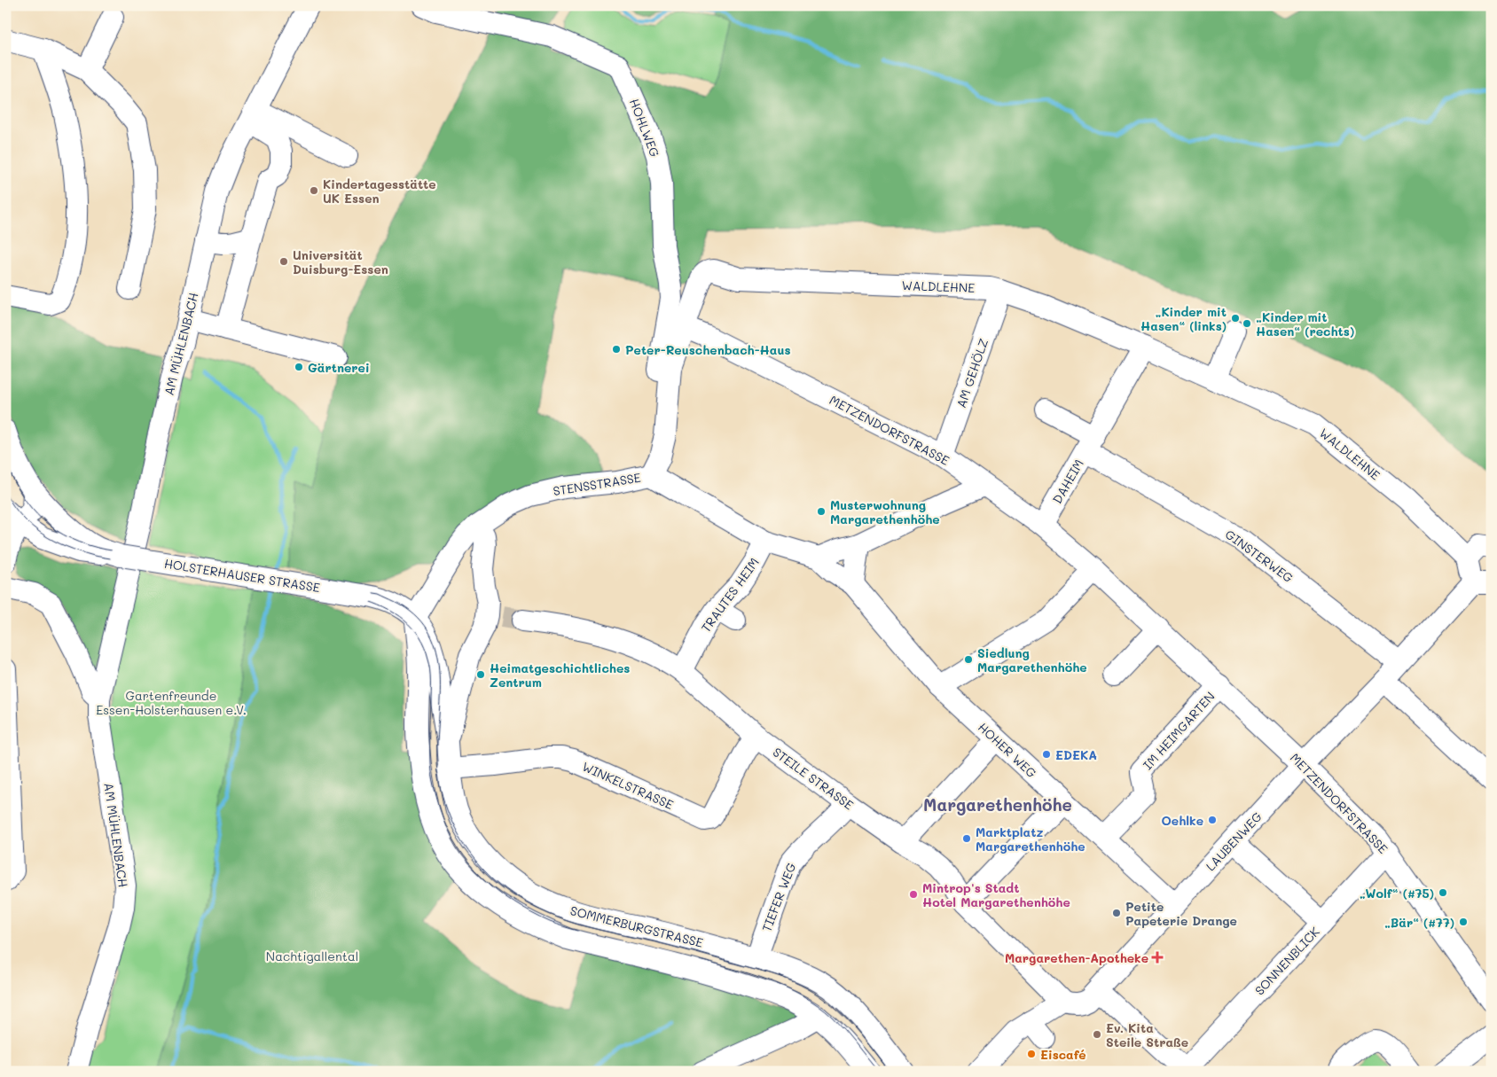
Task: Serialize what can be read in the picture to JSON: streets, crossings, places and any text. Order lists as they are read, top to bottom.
{
  "streets": {
    "street": [
      "HOHLWEG",
      "WALDLEHNE",
      "AM MÜHLENBACH",
      "AM GEHÖLZ",
      "METZENDORFSTRASSE",
      "DAHEIM",
      "STENSSTRASSE",
      "GINSTERWEG",
      "HOLSTERHAUSER STRASSE",
      "TRAUTES HEIM",
      "IM HEIMGARTEN",
      "HOHER WEG",
      "STEILE STRASSE",
      "WINKELSTRASSE",
      "LAUBENWEG",
      "TIEFER WEG",
      "SOMMERBURGSTRASSE",
      "SONNENBLICK"
    ]
  },
  "crossings": [
    ["HOHLWEG", "STENSSTRASSE"],
    ["WALDLEHNE", "AM GEHÖLZ"],
    ["WALDLEHNE", "METZENDORFSTRASSE"],
    ["WALDLEHNE", "DAHEIM"],
    ["WALDLEHNE", "STENSSTRASSE"],
    ["AM GEHÖLZ", "METZENDORFSTRASSE"],
    ["METZENDORFSTRASSE", "DAHEIM"],
    ["METZENDORFSTRASSE", "STENSSTRASSE"],
    ["METZENDORFSTRASSE", "IM HEIMGARTEN"],
    ["METZENDORFSTRASSE", "LAUBENWEG"],
    ["METZENDORFSTRASSE", "SONNENBLICK"],
    ["DAHEIM", "GINSTERWEG"],
    ["STENSSTRASSE", "HOLSTERHAUSER STRASSE"],
    ["STENSSTRASSE", "TRAUTES HEIM"],
    ["STENSSTRASSE", "HOHER WEG"],
    ["STENSSTRASSE", "SOMMERBURGSTRASSE"],
    ["GINSTERWEG", "LAUBENWEG"],
    ["HOLSTERHAUSER STRASSE", "SOMMERBURGSTRASSE"],
    ["TRAUTES HEIM", "STEILE STRASSE"],
    ["IM HEIMGARTEN", "HOHER WEG"],
    ["HOHER WEG", "LAUBENWEG"],
    ["STEILE STRASSE", "WINKELSTRASSE"],
    ["STEILE STRASSE", "LAUBENWEG"],
    ["STEILE STRASSE", "TIEFER WEG"],
    ["WINKELSTRASSE", "SOMMERBURGSTRASSE"],
    ["TIEFER WEG", "SOMMERBURGSTRASSE"]
  ],
  "districts": ["Margarethenhöhe"],
  "parks": ["Gartenfreunde Essen-Holsterhausen e.V.", "Nachtigallental"],
  "places": {
    "other": [
      "Kindertagesstätte UK Essen",
      "Universität Duisburg-Essen",
      "„Kinder mit Hasen“ (links)",
      "„Kinder mit Hasen“ (rechts)",
      "Peter-Reuschenbach-Haus",
      "Gärtnerei",
      "Musterwohnung Margarethenhöhe",
      "Siedlung Margarethenhöhe",
      "Heimatgeschichtliches Zentrum",
      "EDEKA",
      "Oehlke",
      "Marktplatz Margarethenhöhe",
      "„Wolf“ (#75)",
      "Mintrop's Stadt Hotel Margarethenhöhe",
      "Petite Papeterie Drange",
      "„Bär“ (#77)",
      "Ev. Kita Steile Straße",
      "Eiscafé"
    ],
    "health": ["Margarethen-Apotheke"]
  }
}
